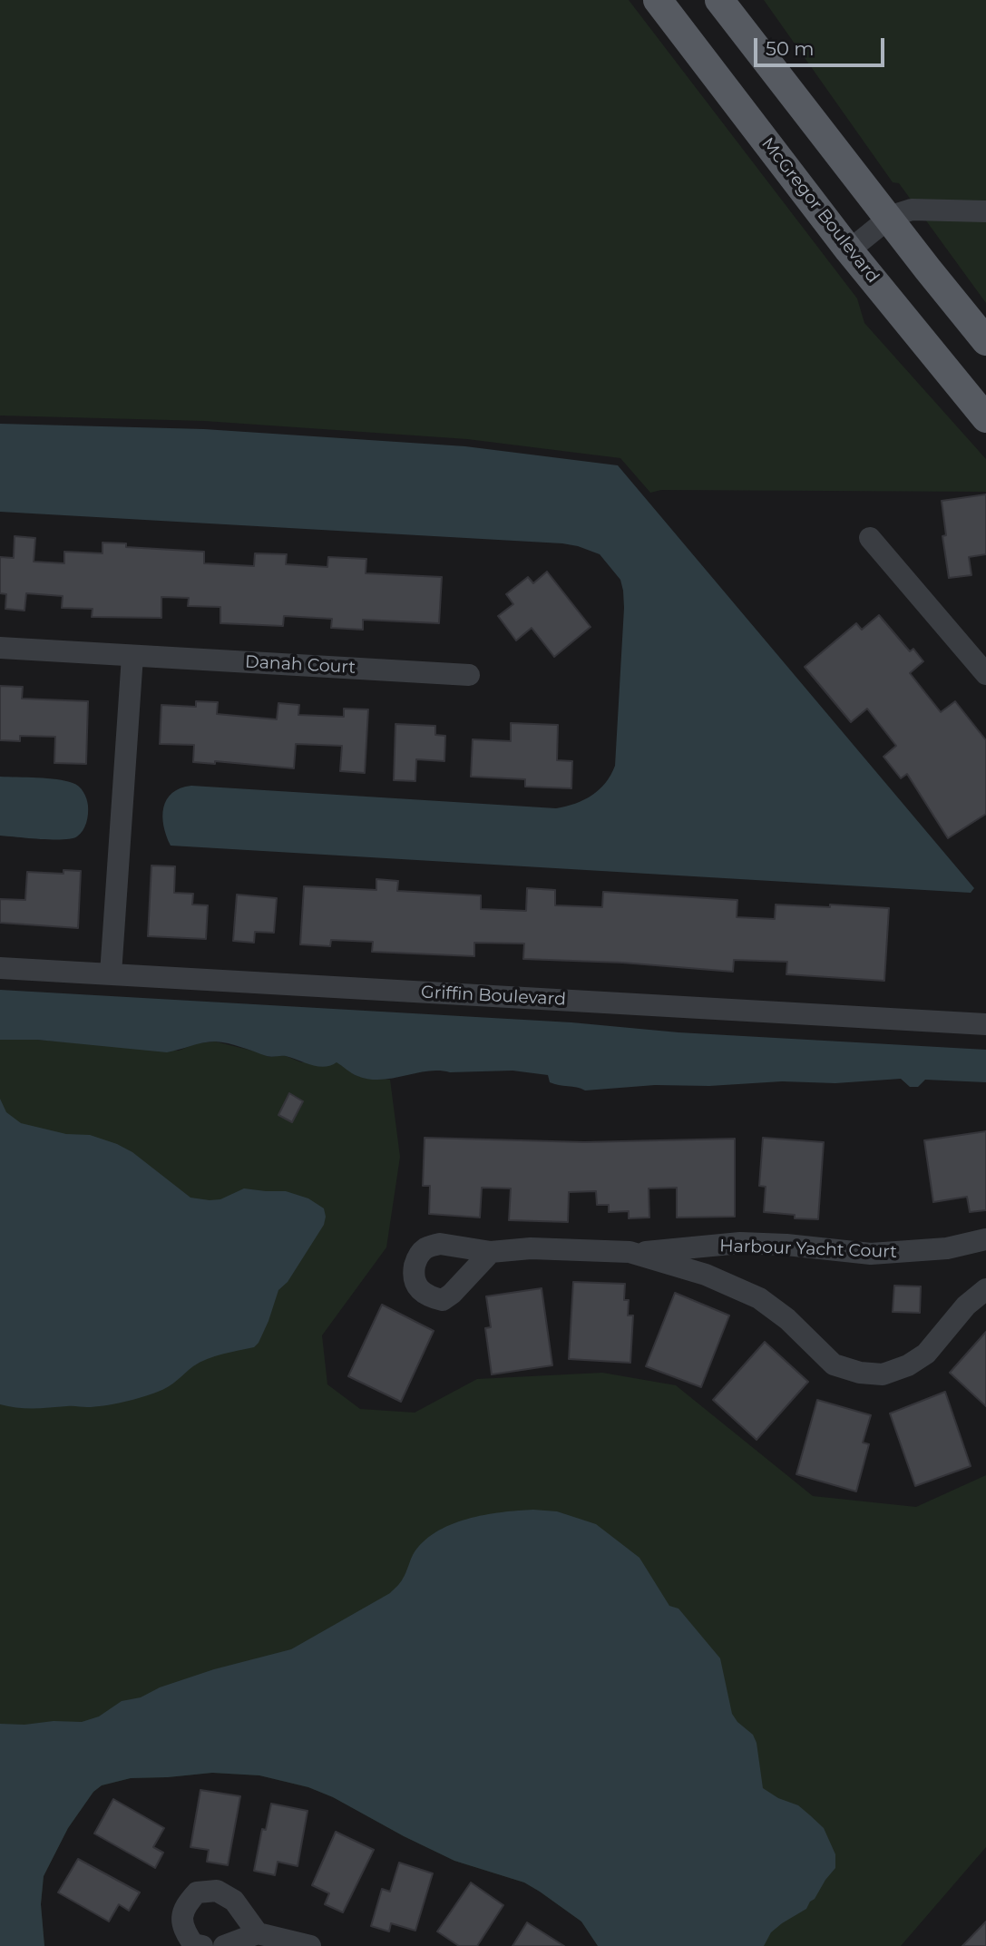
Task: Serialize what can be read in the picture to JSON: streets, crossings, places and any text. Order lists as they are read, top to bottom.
{
  "streets": {
    "main road": ["McGregor Boulevard"],
    "street": ["Danah Court", "Griffin Boulevard", "Harbour Yacht Court"]
  },
  "scale_bar": "50 m"
}
